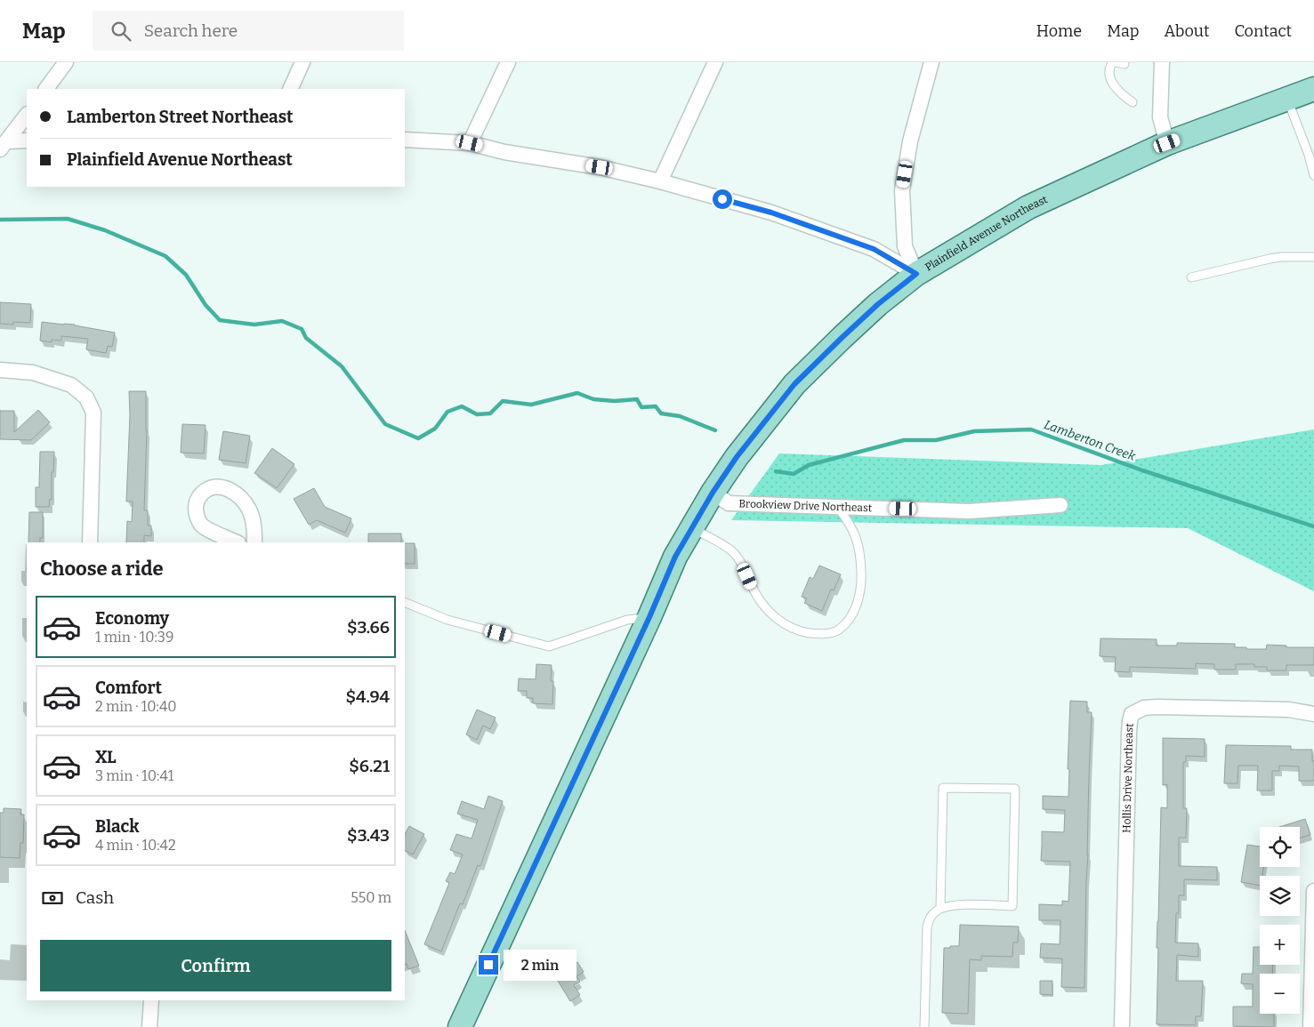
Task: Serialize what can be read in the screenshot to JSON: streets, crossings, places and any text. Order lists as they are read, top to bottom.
{
  "streets": {
    "main road": ["Plainfield Avenue Northeast"],
    "street": ["Brookview Drive Northeast", "Hollis Drive Northeast"]
  },
  "crossings": [
    ["Plainfield Avenue Northeast", "Brookview Drive Northeast"]
  ],
  "water": ["Lamberton Creek"],
  "page": {
    "header": "Map",
    "search": "Search here",
    "nav": [
      "Home",
      "Map",
      "About",
      "Contact"
    ],
    "banner": ["Lamberton Street Northeast", "Plainfield Avenue Northeast"],
    "heading": "Choose a ride",
    "list": [
      {
        "name": "Economy",
        "note": "1 min · 10:39",
        "value": "$3.66"
      },
      {
        "name": "Comfort",
        "note": "2 min · 10:40",
        "value": "$4.94"
      },
      {
        "name": "XL",
        "note": "3 min · 10:41",
        "value": "$6.21"
      },
      {
        "name": "Black",
        "note": "4 min · 10:42",
        "value": "$3.43"
      }
    ],
    "map_buttons": ["+", "−"],
    "pay": ["Cash", "550 m"],
    "buttons": "Confirm",
    "bubble": "2 min"
  }
}
